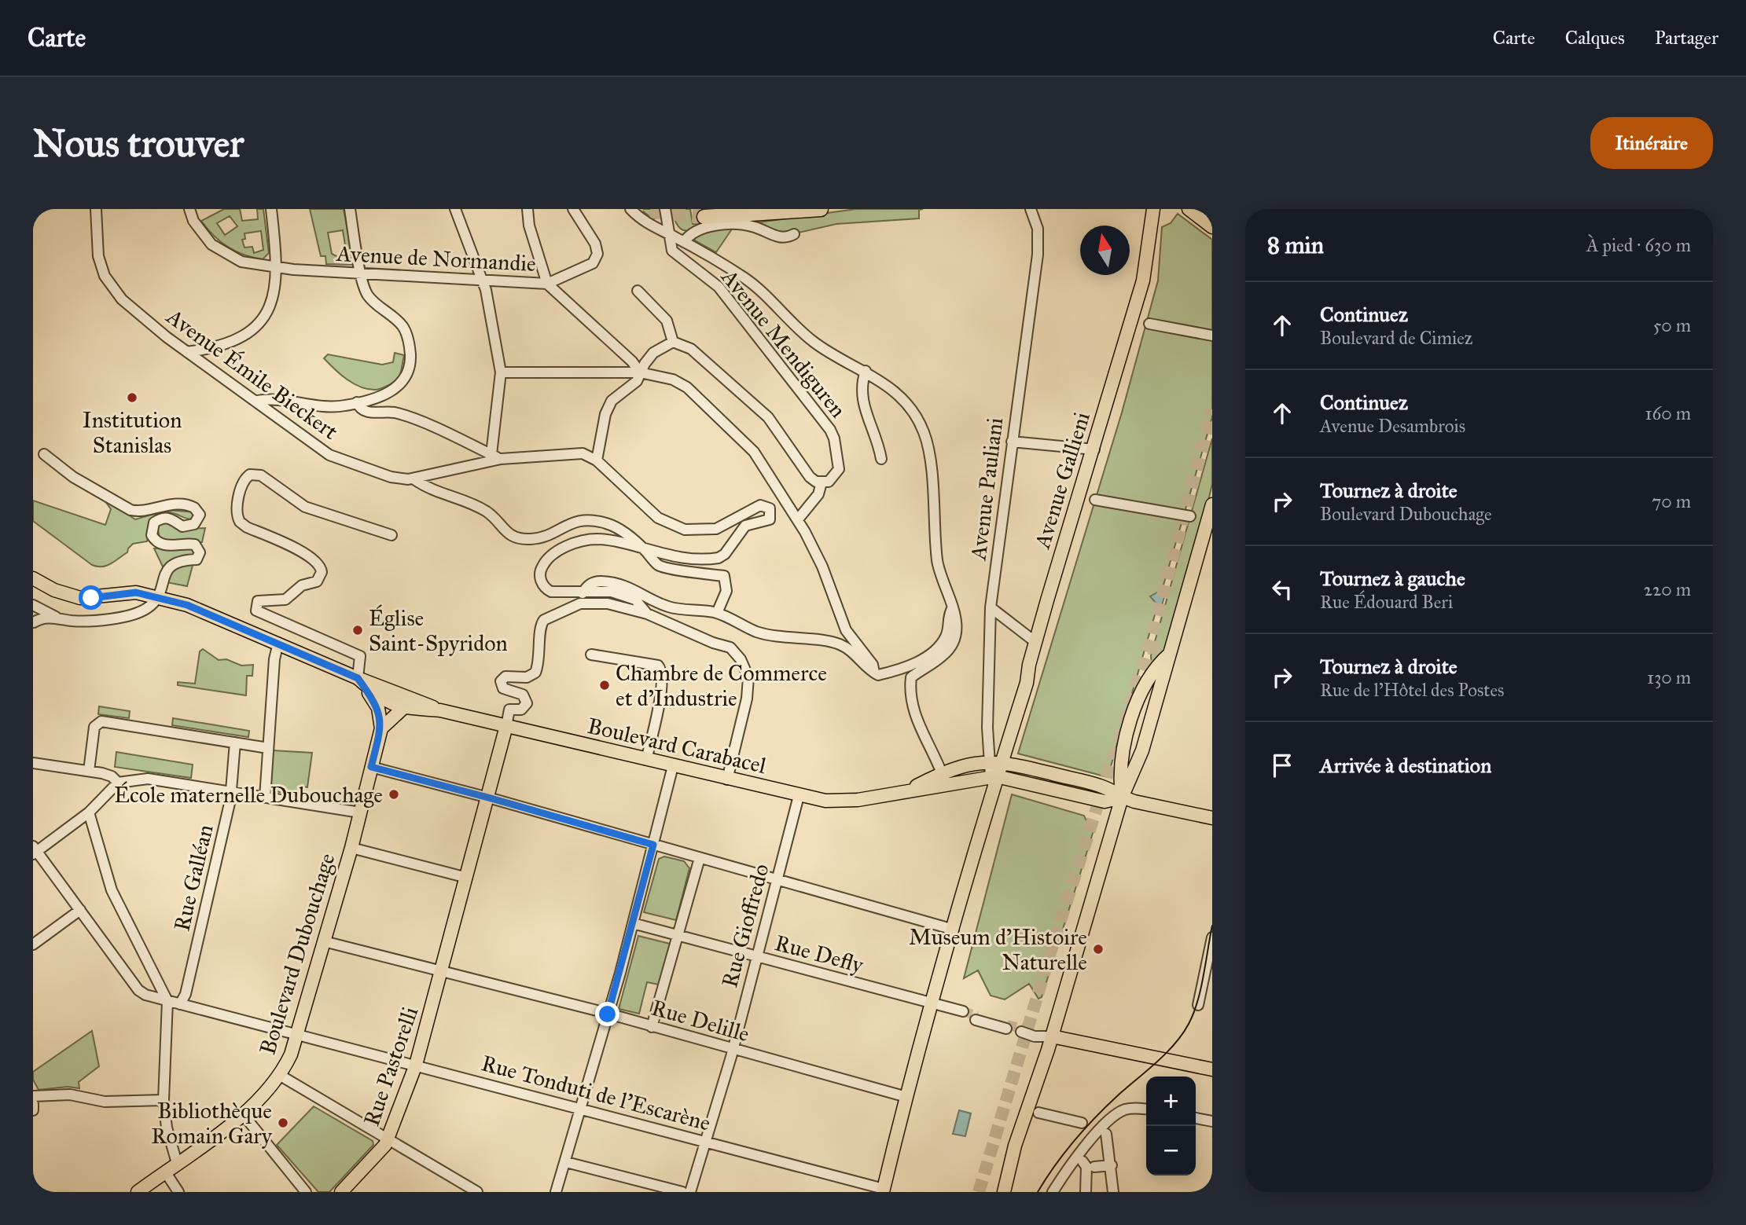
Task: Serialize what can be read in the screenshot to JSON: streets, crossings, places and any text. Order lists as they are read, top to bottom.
{
  "streets": {
    "main road": [
      "Avenue Gallieni",
      "Boulevard Carabacel",
      "Boulevard Dubouchage",
      "Rue Pastorelli"
    ],
    "street": [
      "Avenue de Normandie",
      "Avenue Mendiguren",
      "Avenue Émile Bieckert",
      "Avenue Pauliani",
      "Rue Galléan",
      "Rue Gioffredo",
      "Rue Defly",
      "Rue Delille",
      "Rue Tonduti de l'Escarène"
    ]
  },
  "crossings": [
    ["Avenue Gallieni", "Avenue Pauliani"],
    ["Avenue Gallieni", "Boulevard Carabacel"],
    ["Avenue Gallieni", "Rue Defly"],
    ["Avenue Gallieni", "Rue Delille"],
    ["Avenue Gallieni", "Rue Tonduti de l'Escarène"],
    ["Boulevard Carabacel", "Rue Gioffredo"],
    ["Boulevard Carabacel", "Boulevard Dubouchage"],
    ["Boulevard Carabacel", "Rue Pastorelli"],
    ["Rue Galléan", "Rue Tonduti de l'Escarène"],
    ["Rue Gioffredo", "Rue Defly"],
    ["Rue Gioffredo", "Rue Delille"],
    ["Rue Gioffredo", "Rue Tonduti de l'Escarène"],
    ["Boulevard Dubouchage", "Rue Delille"],
    ["Boulevard Dubouchage", "Rue Tonduti de l'Escarène"],
    ["Rue Delille", "Rue Pastorelli"],
    ["Rue Pastorelli", "Rue Tonduti de l'Escarène"]
  ],
  "places": [
    "Institution Stanislas",
    "Église Saint-Spyridon",
    "Chambre de Commerce et d'Industrie",
    "École maternelle Dubouchage",
    "Museum d'Histoire Naturelle",
    "Bibliothèque Romain Gary"
  ],
  "north": "top",
  "page": {
    "header": "Carte",
    "nav": ["Carte", "Calques", "Partager"],
    "buttons": "Itinéraire",
    "title": "Nous trouver",
    "heading": ["8 min", "À pied · 630 m"],
    "list": [
      ["Continuez", "Boulevard de Cimiez", "50 m"],
      ["Continuez", "Avenue Desambrois", "160 m"],
      ["Tournez à droite", "Boulevard Dubouchage", "70 m"],
      ["Tournez à gauche", "Rue Édouard Beri", "220 m"],
      ["Tournez à droite", "Rue de l'Hôtel des Postes", "130 m"],
      "Arrivée à destination"
    ],
    "map_buttons": ["+", "−"]
  }
}
